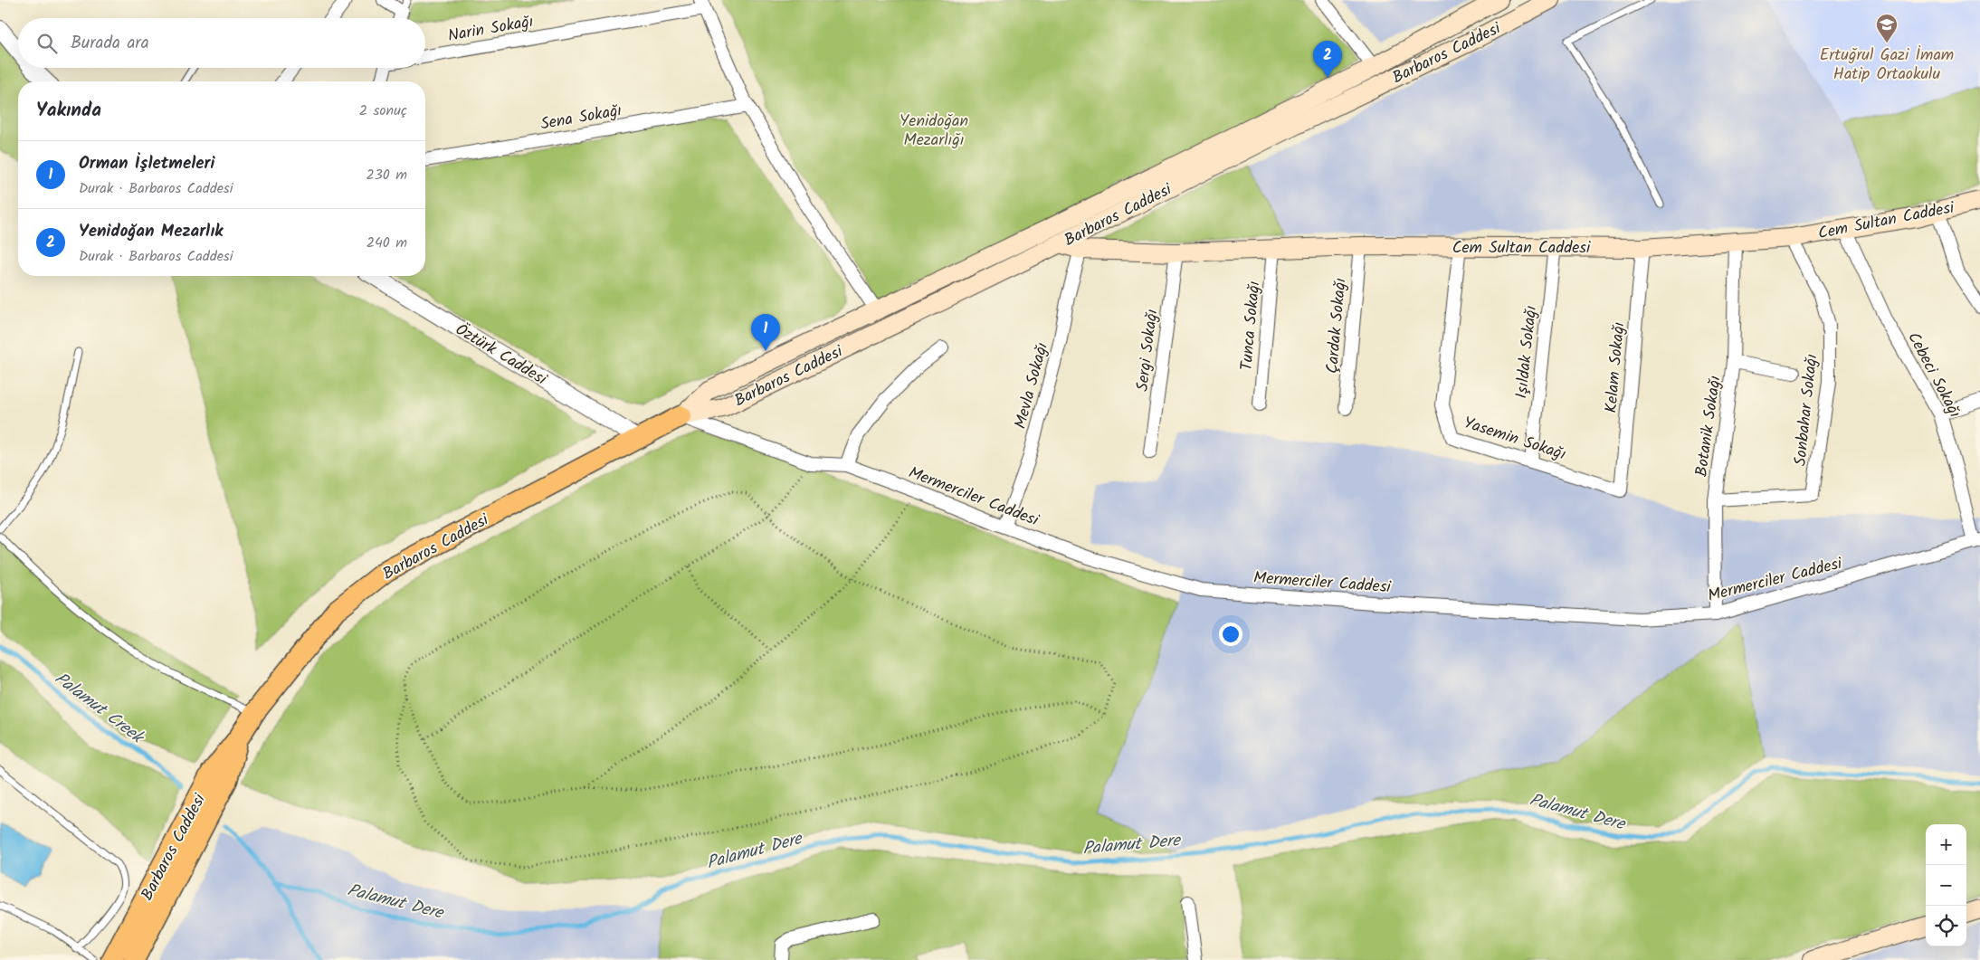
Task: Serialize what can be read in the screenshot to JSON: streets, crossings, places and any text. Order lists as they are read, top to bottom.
{
  "streets": {
    "main road": ["Barbaros Caddesi", "Cem Sultan Caddesi"],
    "street": [
      "Narin Sokağı",
      "Sena Sokağı",
      "Tunca Sokağı",
      "Çardak Sokağı",
      "Sergi Sokağı",
      "Işıldak Sokağı",
      "Öztürk Caddesi",
      "Kelam Sokağı",
      "Cebeci Sokağı",
      "Mevla Sokağı",
      "Sonbahar Sokağı",
      "Botanik Sokağı",
      "Yasemin Sokağı",
      "Mermerciler Caddesi"
    ]
  },
  "crossings": [
    ["Barbaros Caddesi", "Cem Sultan Caddesi"],
    ["Barbaros Caddesi", "Öztürk Caddesi"],
    ["Barbaros Caddesi", "Mermerciler Caddesi"],
    ["Cem Sultan Caddesi", "Tunca Sokağı"],
    ["Cem Sultan Caddesi", "Çardak Sokağı"],
    ["Cem Sultan Caddesi", "Sergi Sokağı"],
    ["Cem Sultan Caddesi", "Işıldak Sokağı"],
    ["Cem Sultan Caddesi", "Kelam Sokağı"],
    ["Cem Sultan Caddesi", "Cebeci Sokağı"],
    ["Cem Sultan Caddesi", "Mevla Sokağı"],
    ["Cem Sultan Caddesi", "Sonbahar Sokağı"],
    ["Cem Sultan Caddesi", "Botanik Sokağı"],
    ["Cem Sultan Caddesi", "Yasemin Sokağı"],
    ["Işıldak Sokağı", "Yasemin Sokağı"],
    ["Kelam Sokağı", "Yasemin Sokağı"],
    ["Cebeci Sokağı", "Mermerciler Caddesi"],
    ["Mevla Sokağı", "Mermerciler Caddesi"],
    ["Sonbahar Sokağı", "Botanik Sokağı"],
    ["Botanik Sokağı", "Mermerciler Caddesi"]
  ],
  "water": ["Palamut Creek", "Palamut Dere"],
  "parks": ["Yenidoğan Mezarlığı"],
  "places": {
    "school or university": ["Ertuğrul Gazi İmam Hatip Ortaokulu"]
  },
  "page": {
    "search": "Burada ara",
    "pins": ["2", "1"],
    "heading": ["Yakında", "2 sonuç"],
    "list": [
      {
        "mark": "1",
        "name": "Orman İşletmeleri",
        "note": "Durak · Barbaros Caddesi",
        "value": "230 m"
      },
      {
        "mark": "2",
        "name": "Yenidoğan Mezarlık",
        "note": "Durak · Barbaros Caddesi",
        "value": "240 m"
      }
    ],
    "map_buttons": ["+", "−"]
  }
}
